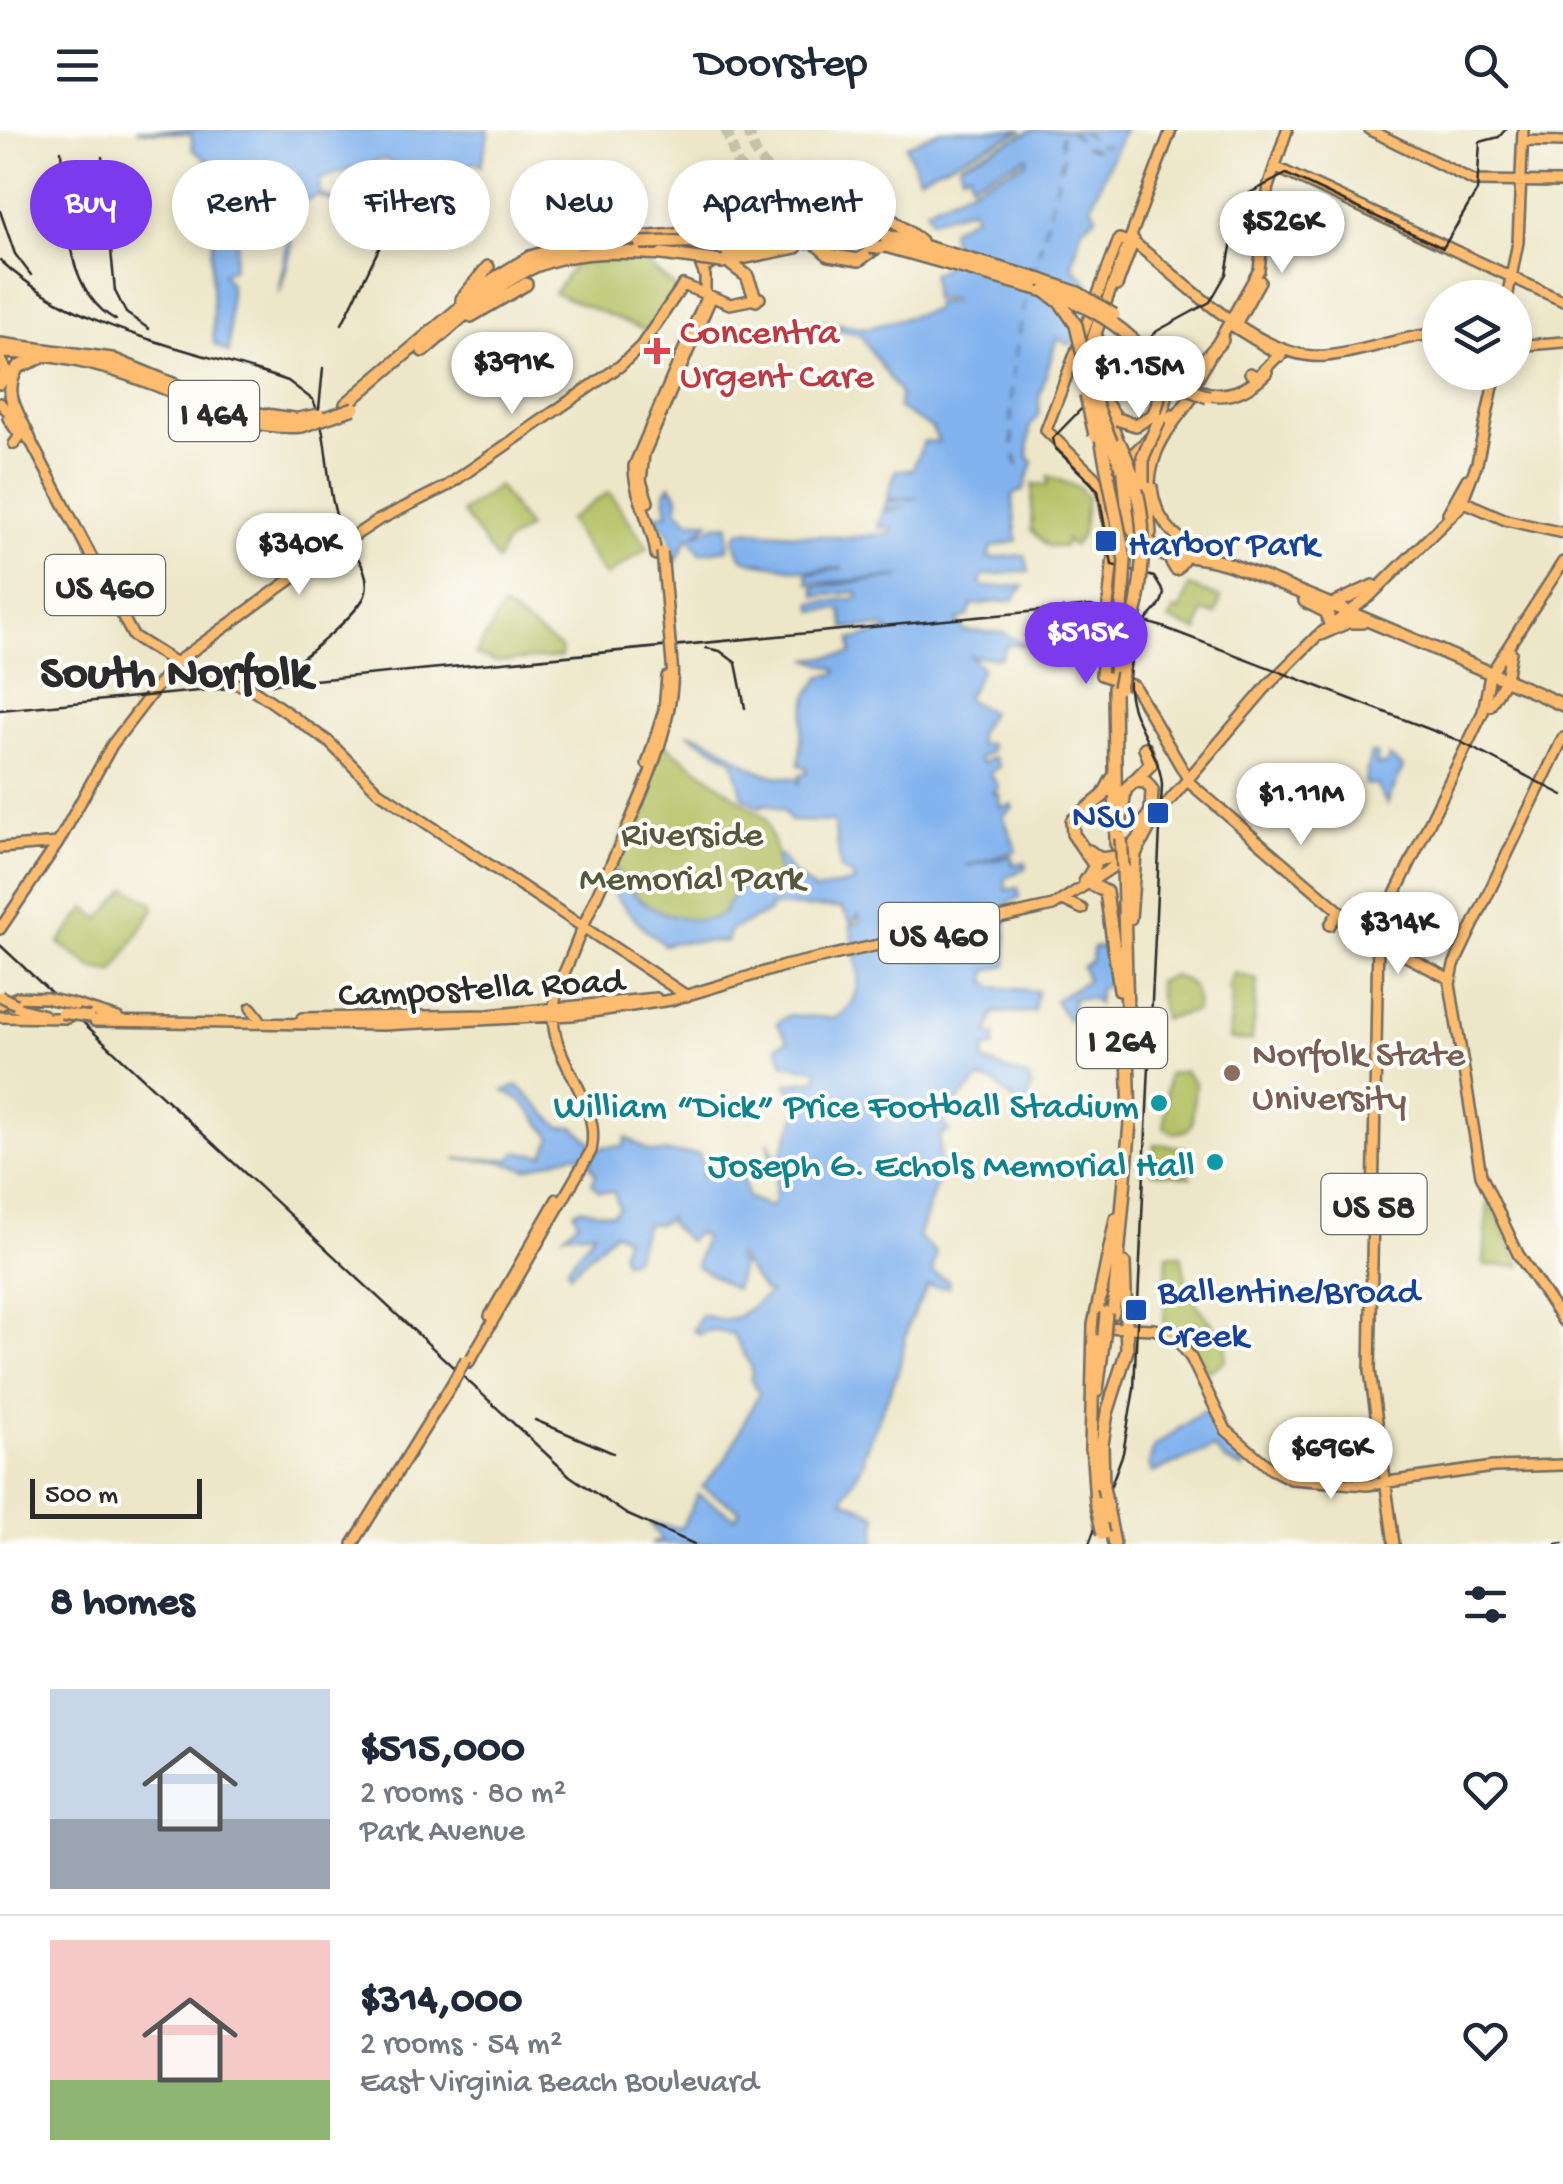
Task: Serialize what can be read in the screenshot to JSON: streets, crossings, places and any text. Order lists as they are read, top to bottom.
{
  "streets": {
    "highway": ["I 464", "I 264"],
    "main road": ["US 460", "Campostella Road", "US 58"]
  },
  "crossings": [
    ["US 460", "Campostella Road"],
    ["US 460", "I 264"]
  ],
  "districts": ["South Norfolk"],
  "parks": ["Riverside Memorial Park"],
  "places": {
    "health": ["Concentra Urgent Care"],
    "transit": ["Harbor Park", "NSU", "Ballentine/Broad Creek"],
    "other": ["Norfolk State University", "William “Dick” Price Football Stadium", "Joseph G. Echols Memorial Hall"]
  },
  "scale_bar": "500 m",
  "page": {
    "header": "Doorstep",
    "chip": [
      "Buy",
      "Rent",
      "Filters",
      "New",
      "Apartment"
    ],
    "price": [
      "$526K",
      "$391K",
      "$1.15M",
      "$340K",
      "$515K",
      "$1.11M",
      "$314K",
      "$696K"
    ],
    "scale": "500 m",
    "heading": "8 homes",
    "list": [
      {
        "name": "$515,000",
        "note": "2 rooms · 80 m² · Park Avenue"
      },
      {
        "name": "$314,000",
        "note": "2 rooms · 54 m² · East Virginia Beach Boulevard"
      }
    ]
  }
}
